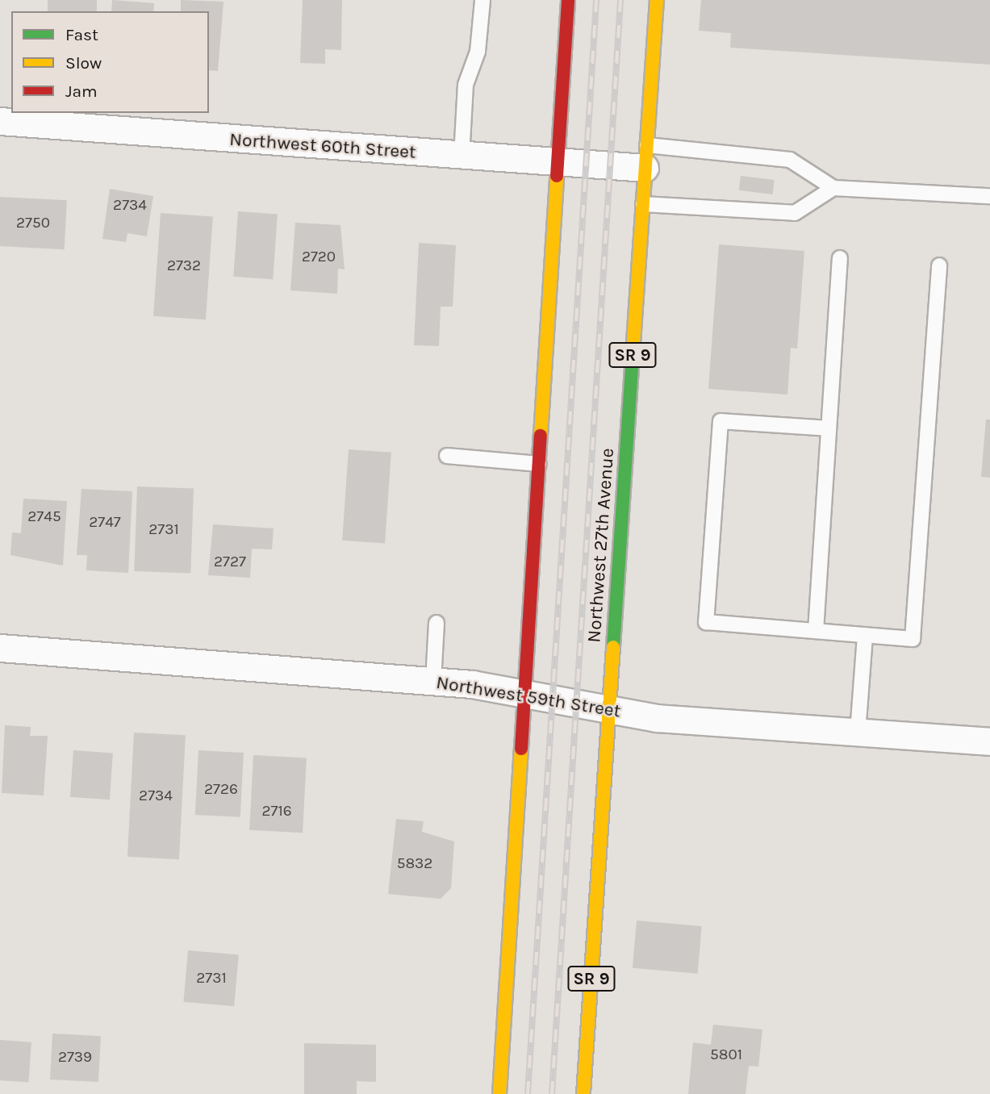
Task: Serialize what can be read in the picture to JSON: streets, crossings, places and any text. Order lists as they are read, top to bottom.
{
  "streets": {
    "main road": ["SR 9", "Northwest 27th Avenue"],
    "street": ["Northwest 60th Street", "Northwest 59th Street"]
  },
  "crossings": [
    ["Northwest 60th Street", "Northwest 27th Avenue"],
    ["Northwest 27th Avenue", "Northwest 59th Street"]
  ],
  "house_numbers": [
    "2734",
    "2750",
    "2720",
    "2732",
    "2745",
    "2747",
    "2731",
    "2727",
    "2726",
    "2734",
    "2716",
    "5832",
    "2731",
    "5801",
    "2739"
  ],
  "legend": ["Fast", "Slow", "Jam"]
}
